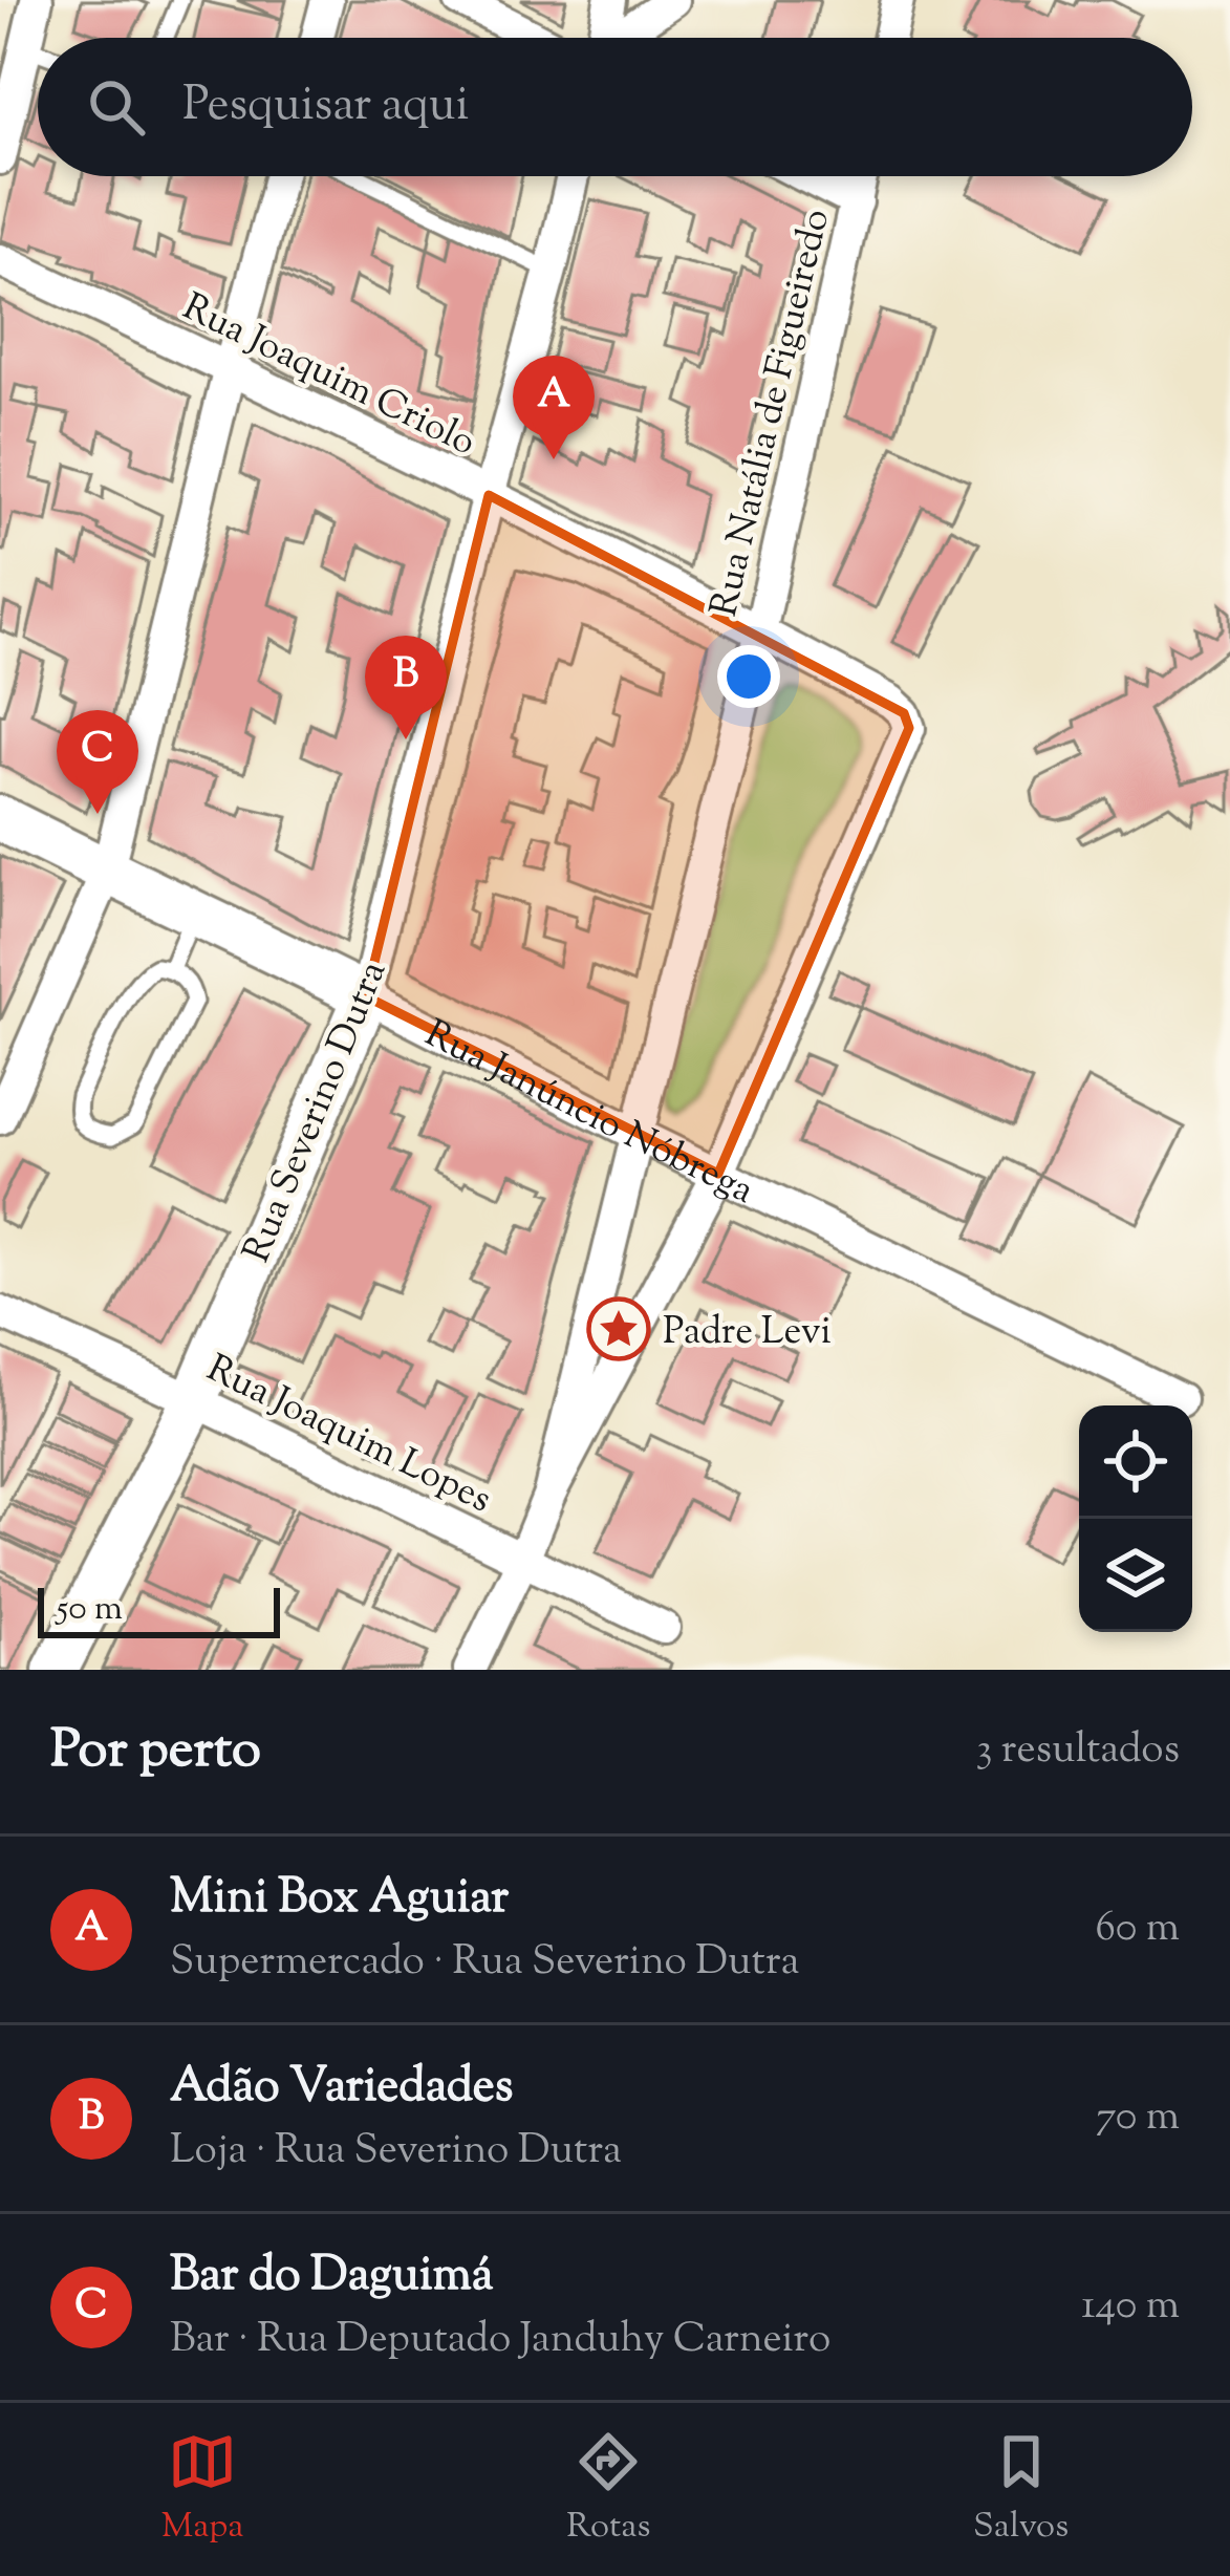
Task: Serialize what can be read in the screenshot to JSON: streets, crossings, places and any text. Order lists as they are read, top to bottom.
{
  "streets": {
    "street": [
      "Rua Joaquim Criolo",
      "Rua Natália de Figueiredo",
      "Rua Janúncio Nóbrega",
      "Rua Severino Dutra",
      "Rua Joaquim Lopes"
    ]
  },
  "crossings": [
    ["Rua Joaquim Criolo", "Rua Natália de Figueiredo"],
    ["Rua Joaquim Criolo", "Rua Severino Dutra"],
    ["Rua Natália de Figueiredo", "Rua Janúncio Nóbrega"],
    ["Rua Natália de Figueiredo", "Rua Joaquim Lopes"],
    ["Rua Janúncio Nóbrega", "Rua Severino Dutra"],
    ["Rua Severino Dutra", "Rua Joaquim Lopes"]
  ],
  "places": {
    "place": ["Padre Levi"]
  },
  "scale_bar": "50 m",
  "page": {
    "search": "Pesquisar aqui",
    "pins": ["A", "B", "C"],
    "scale": "50 m",
    "heading": ["Por perto", "3 resultados"],
    "list": [
      {
        "mark": "A",
        "name": "Mini Box Aguiar",
        "note": "Supermercado · Rua Severino Dutra",
        "value": "60 m"
      },
      {
        "mark": "B",
        "name": "Adão Variedades",
        "note": "Loja · Rua Severino Dutra",
        "value": "70 m"
      },
      {
        "mark": "C",
        "name": "Bar do Daguimá",
        "note": "Bar · Rua Deputado Janduhy Carneiro",
        "value": "140 m"
      }
    ],
    "nav": ["Mapa", "Rotas", "Salvos"]
  }
}
